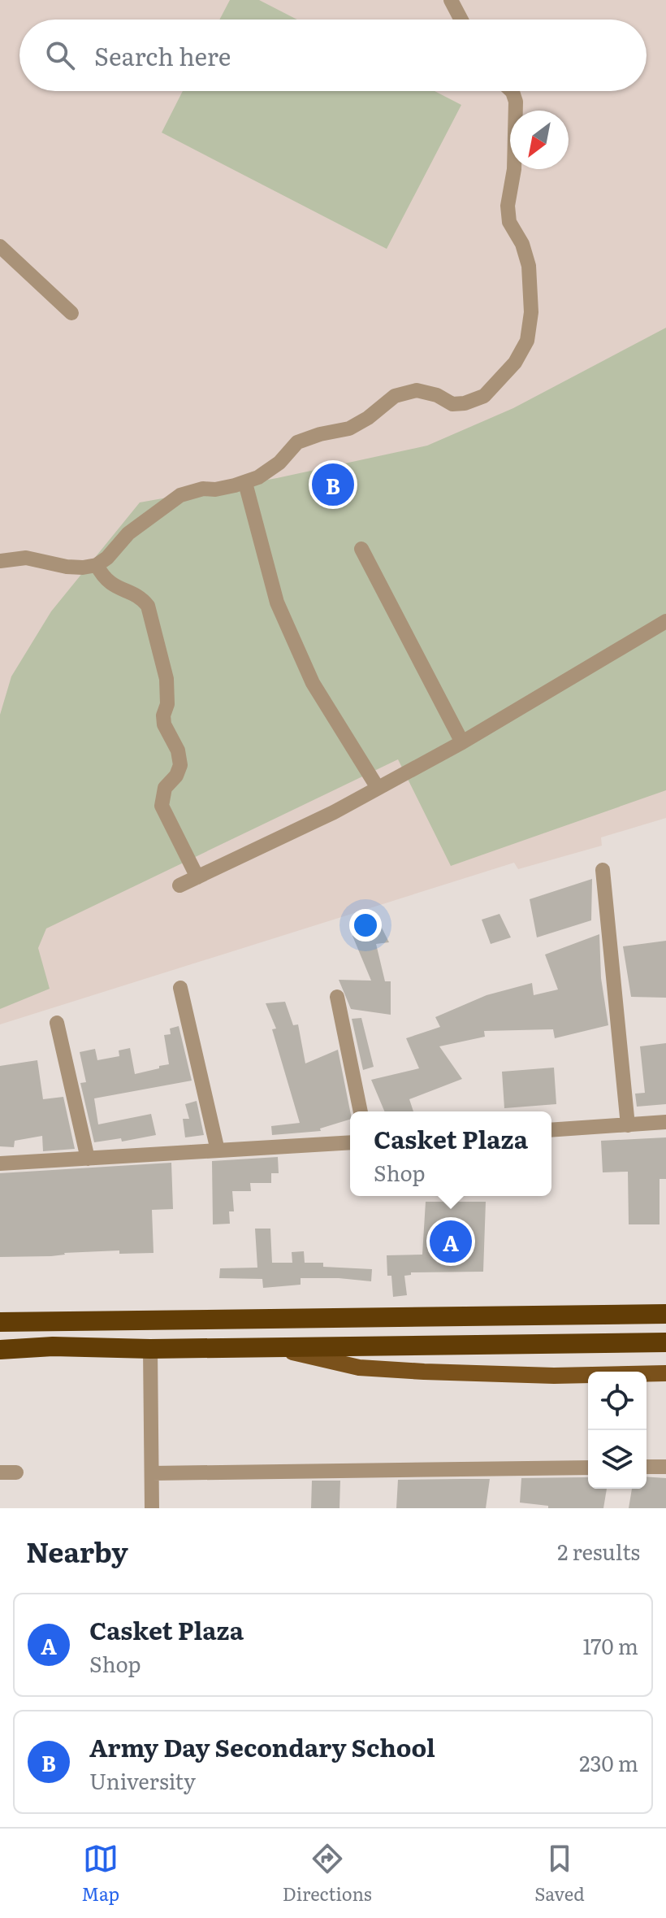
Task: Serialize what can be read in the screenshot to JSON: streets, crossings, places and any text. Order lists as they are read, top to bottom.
{
  "north": "bottom left",
  "page": {
    "search": "Search here",
    "pins": ["B", "A"],
    "popup": ["Casket Plaza", "Shop"],
    "heading": ["Nearby", "2 results"],
    "list": [
      {
        "mark": "A",
        "name": "Casket Plaza",
        "note": "Shop",
        "value": "170 m"
      },
      {
        "mark": "B",
        "name": "Army Day Secondary School",
        "note": "University",
        "value": "230 m"
      }
    ],
    "nav": ["Map", "Directions", "Saved"]
  }
}
